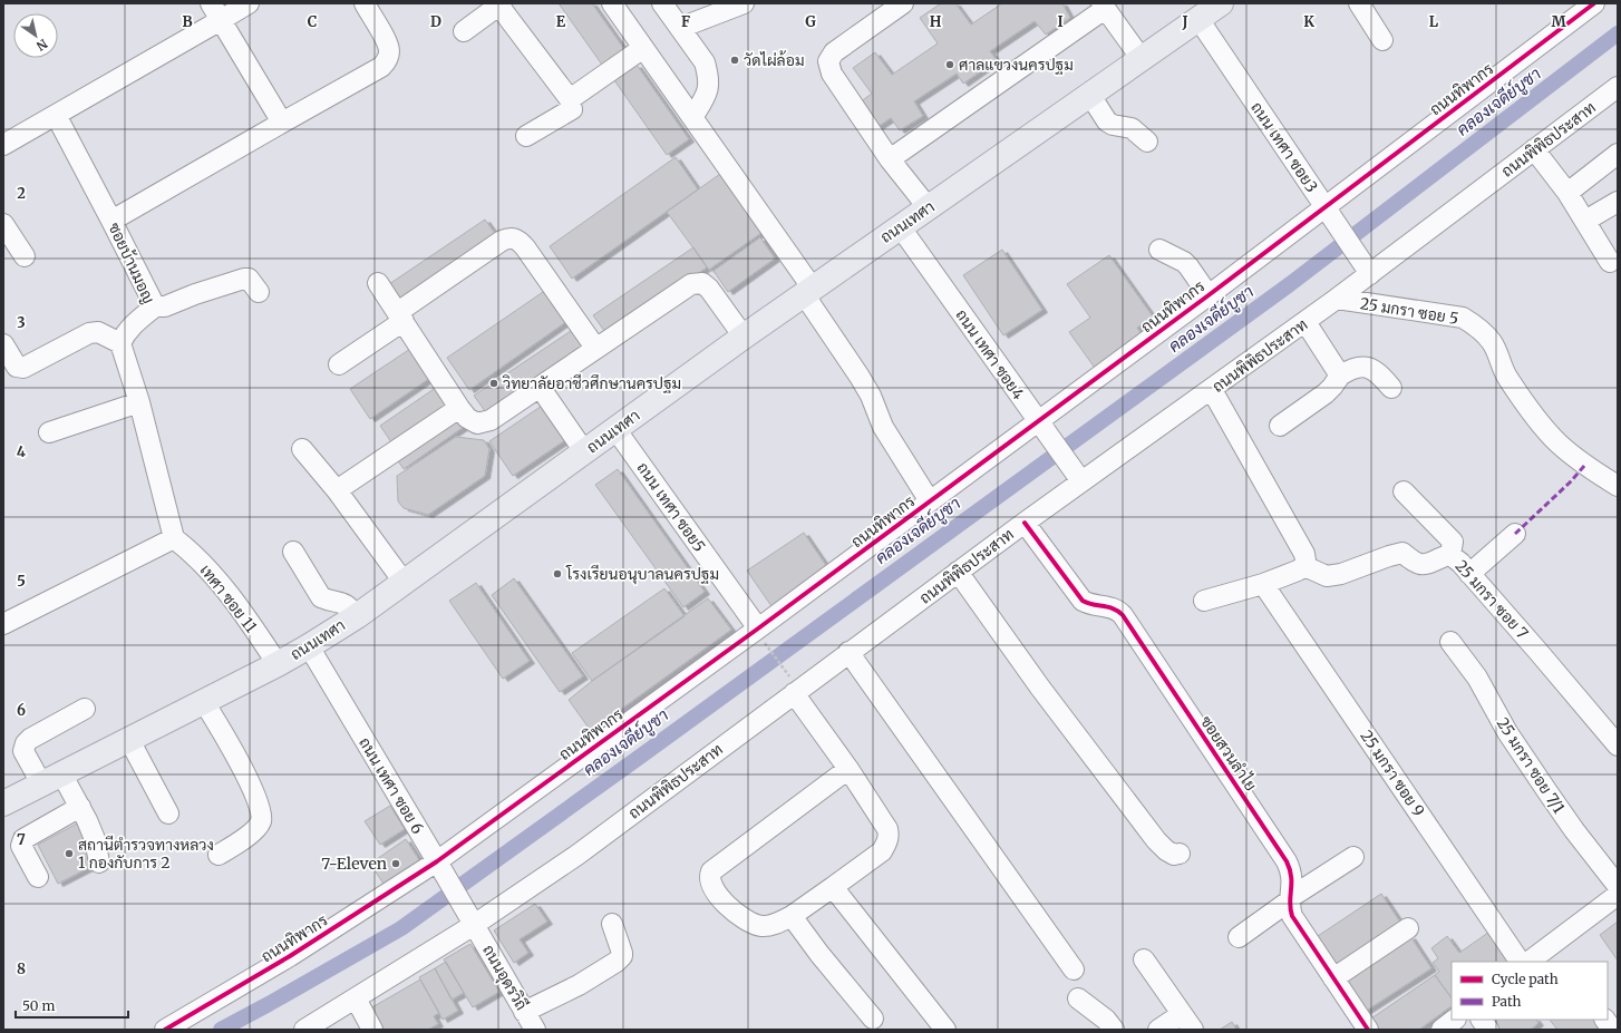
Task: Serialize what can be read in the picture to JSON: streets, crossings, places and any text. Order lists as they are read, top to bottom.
{
  "streets": {
    "main road": ["ถนนเทศา"],
    "street": [
      "ถนนทิพากร",
      "ถนนพิพิธประสาท",
      "ถนน เทศา ซอย3",
      "ซอยบ้านมอญ",
      "25 มกรา ซอย 5",
      "ถนน เทศา ซอย4",
      "ถนน เทศา ซอย5",
      "เทศา ซอย 11",
      "25 มกรา ซอย 7",
      "ซอยสวนลำไย",
      "25 มกรา ซอย 7/1",
      "25 มกรา ซอย 9",
      "ถนน เทศา ซอย 6",
      "ถนนอุดรวิถี"
    ]
  },
  "crossings": [
    ["ถนนทิพากร", "ถนน เทศา ซอย3"],
    ["ถนนทิพากร", "ถนน เทศา ซอย4"],
    ["ถนนทิพากร", "ถนน เทศา ซอย5"],
    ["ถนนทิพากร", "ถนน เทศา ซอย 6"],
    ["ถนนพิพิธประสาท", "ถนน เทศา ซอย3"],
    ["ถนนพิพิธประสาท", "25 มกรา ซอย 5"],
    ["ถนนพิพิธประสาท", "ถนน เทศา ซอย4"],
    ["ถนนพิพิธประสาท", "ซอยสวนลำไย"],
    ["ถนนพิพิธประสาท", "ถนน เทศา ซอย 6"],
    ["ถนนพิพิธประสาท", "ถนนอุดรวิถี"],
    ["ถนน เทศา ซอย3", "ถนนเทศา"],
    ["ถนนเทศา", "ถนน เทศา ซอย4"],
    ["ถนนเทศา", "ถนน เทศา ซอย5"],
    ["ถนนเทศา", "เทศา ซอย 11"],
    ["ถนนเทศา", "ถนน เทศา ซอย 6"],
    ["ถนน เทศา ซอย 6", "ถนนอุดรวิถี"]
  ],
  "water": ["คลองเจดีย์บูชา"],
  "places": [
    "วัดไผ่ล้อม",
    "ศาลแขวงนครปฐม",
    "วิทยาลัยอาชีวศึกษานครปฐม",
    "โรงเรียนอนุบาลนครปฐม",
    "สถานีตำรวจทางหลวง 1 กองกับการ 2",
    "7-Eleven"
  ],
  "legend": ["Cycle path", "Path"],
  "scale_bar": "50 m",
  "north": "bottom right",
  "grid": {
    "columns": [
      "B",
      "C",
      "D",
      "E",
      "F",
      "G",
      "H",
      "I",
      "J",
      "K",
      "L",
      "M"
    ],
    "rows": [
      "2",
      "3",
      "4",
      "5",
      "6",
      "7",
      "8"
    ]
  }
}
